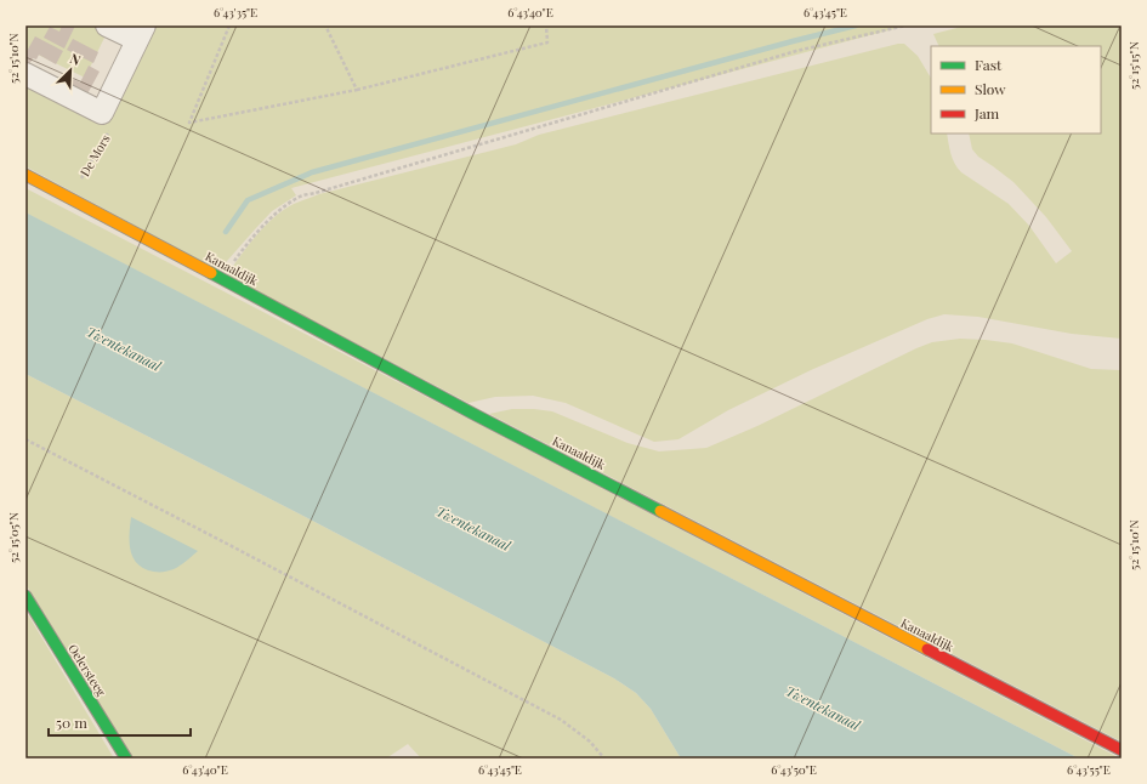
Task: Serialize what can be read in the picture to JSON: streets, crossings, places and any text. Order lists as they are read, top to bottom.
{
  "streets": {
    "street": ["Kanaaldijk", "Oelersteeg"],
    "path": ["De Mors"]
  },
  "crossings": [
    ["De Mors", "Kanaaldijk"]
  ],
  "water": ["Twentekanaal"],
  "legend": ["Fast", "Slow", "Jam"],
  "scale_bar": "50 m",
  "north": "top right",
  "coordinates": [
    "6°43'35\"E",
    "6°43'40\"E",
    "6°43'45\"E",
    "52°15'10\"N",
    "52°15'15\"N",
    "52°15'05\"N",
    "6°43'50\"E",
    "6°43'55\"E"
  ]
}
